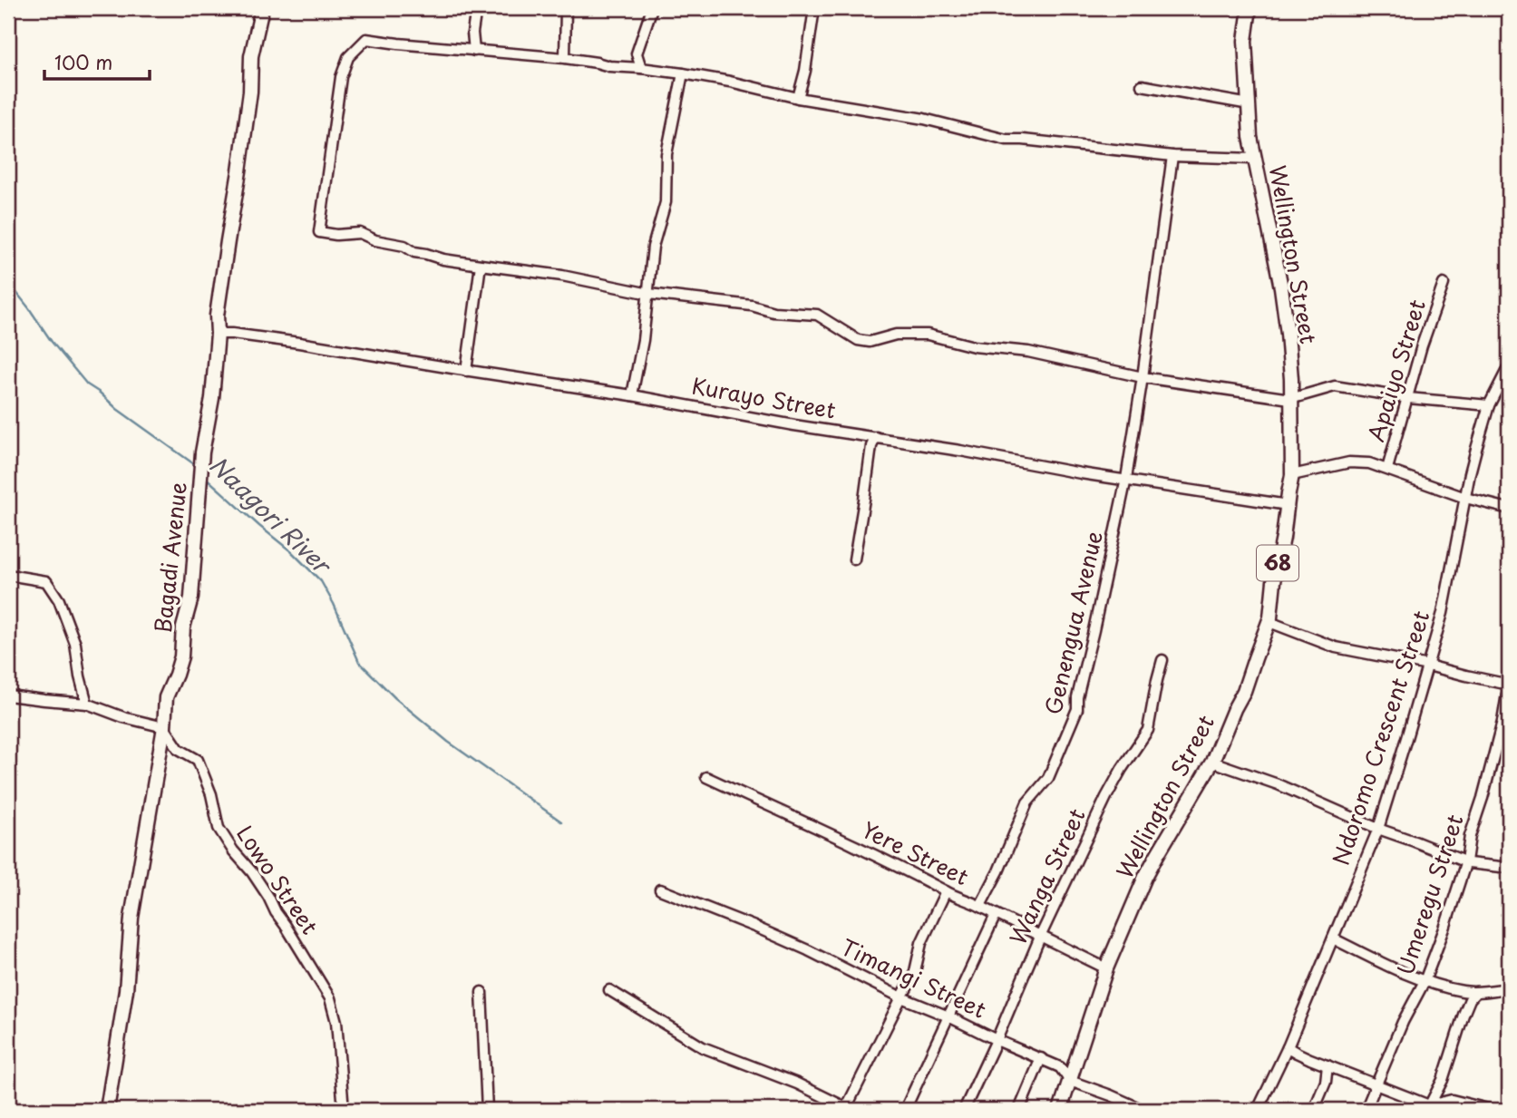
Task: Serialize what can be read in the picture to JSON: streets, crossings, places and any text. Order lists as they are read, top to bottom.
{
  "streets": {
    "main road": ["Wellington Street", "Bagadi Avenue", "68"],
    "street": [
      "Apaiyo Street",
      "Kurayo Street",
      "Genengua Avenue",
      "Ndoromo Crescent Street",
      "Yere Street",
      "Wanga Street",
      "Lowo Street",
      "Umeregu Street",
      "Timangi Street"
    ]
  },
  "crossings": [
    ["Wellington Street", "Kurayo Street"],
    ["Wellington Street", "Yere Street"],
    ["Wellington Street", "Timangi Street"],
    ["Kurayo Street", "Bagadi Avenue"],
    ["Kurayo Street", "Genengua Avenue"],
    ["Bagadi Avenue", "Lowo Street"],
    ["Genengua Avenue", "Yere Street"],
    ["Yere Street", "Wanga Street"],
    ["Wanga Street", "Timangi Street"]
  ],
  "water": ["Naagori River"],
  "scale_bar": "100 m"
}
